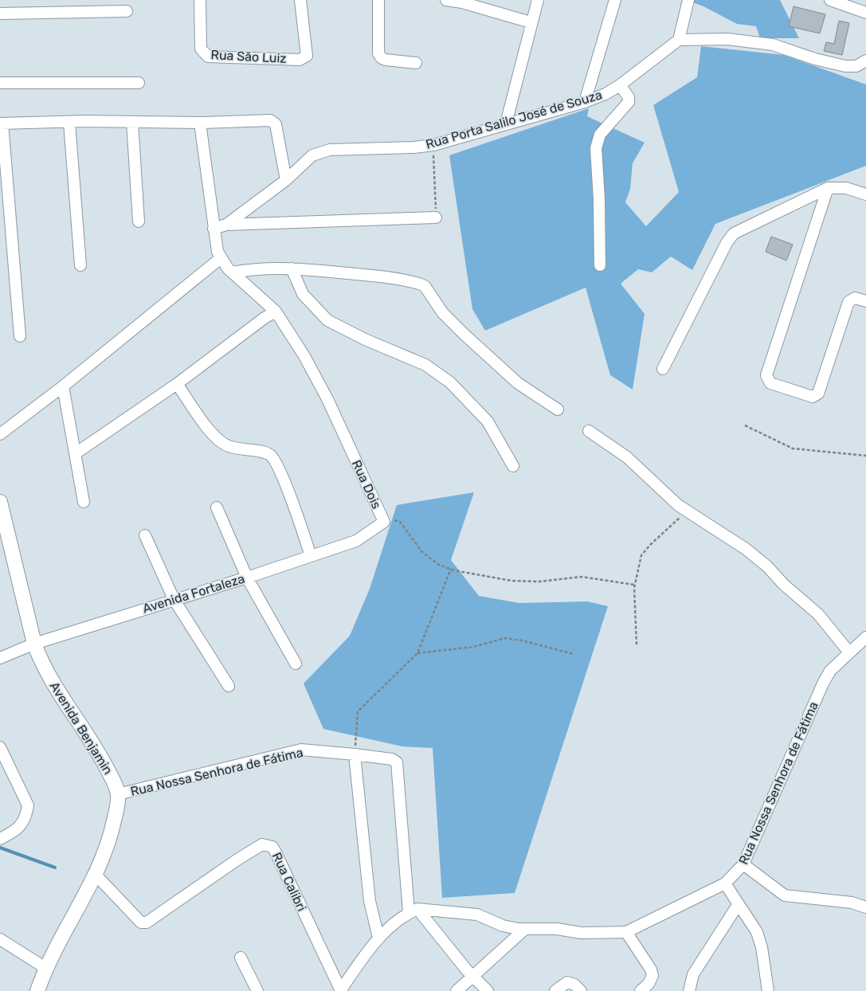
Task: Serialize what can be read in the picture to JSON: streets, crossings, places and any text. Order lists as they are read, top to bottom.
{
  "streets": {
    "street": [
      "Rua São Luiz",
      "Rua Porta Salilo José de Souza",
      "Rua Dois",
      "Avenida Fortaleza",
      "Avenida Benjamin",
      "Rua Nossa Senhora de Fátima",
      "Rua Calibri"
    ]
  },
  "crossings": [
    ["Rua Dois", "Avenida Fortaleza"],
    ["Avenida Fortaleza", "Avenida Benjamin"],
    ["Avenida Benjamin", "Rua Nossa Senhora de Fátima"]
  ]
}
